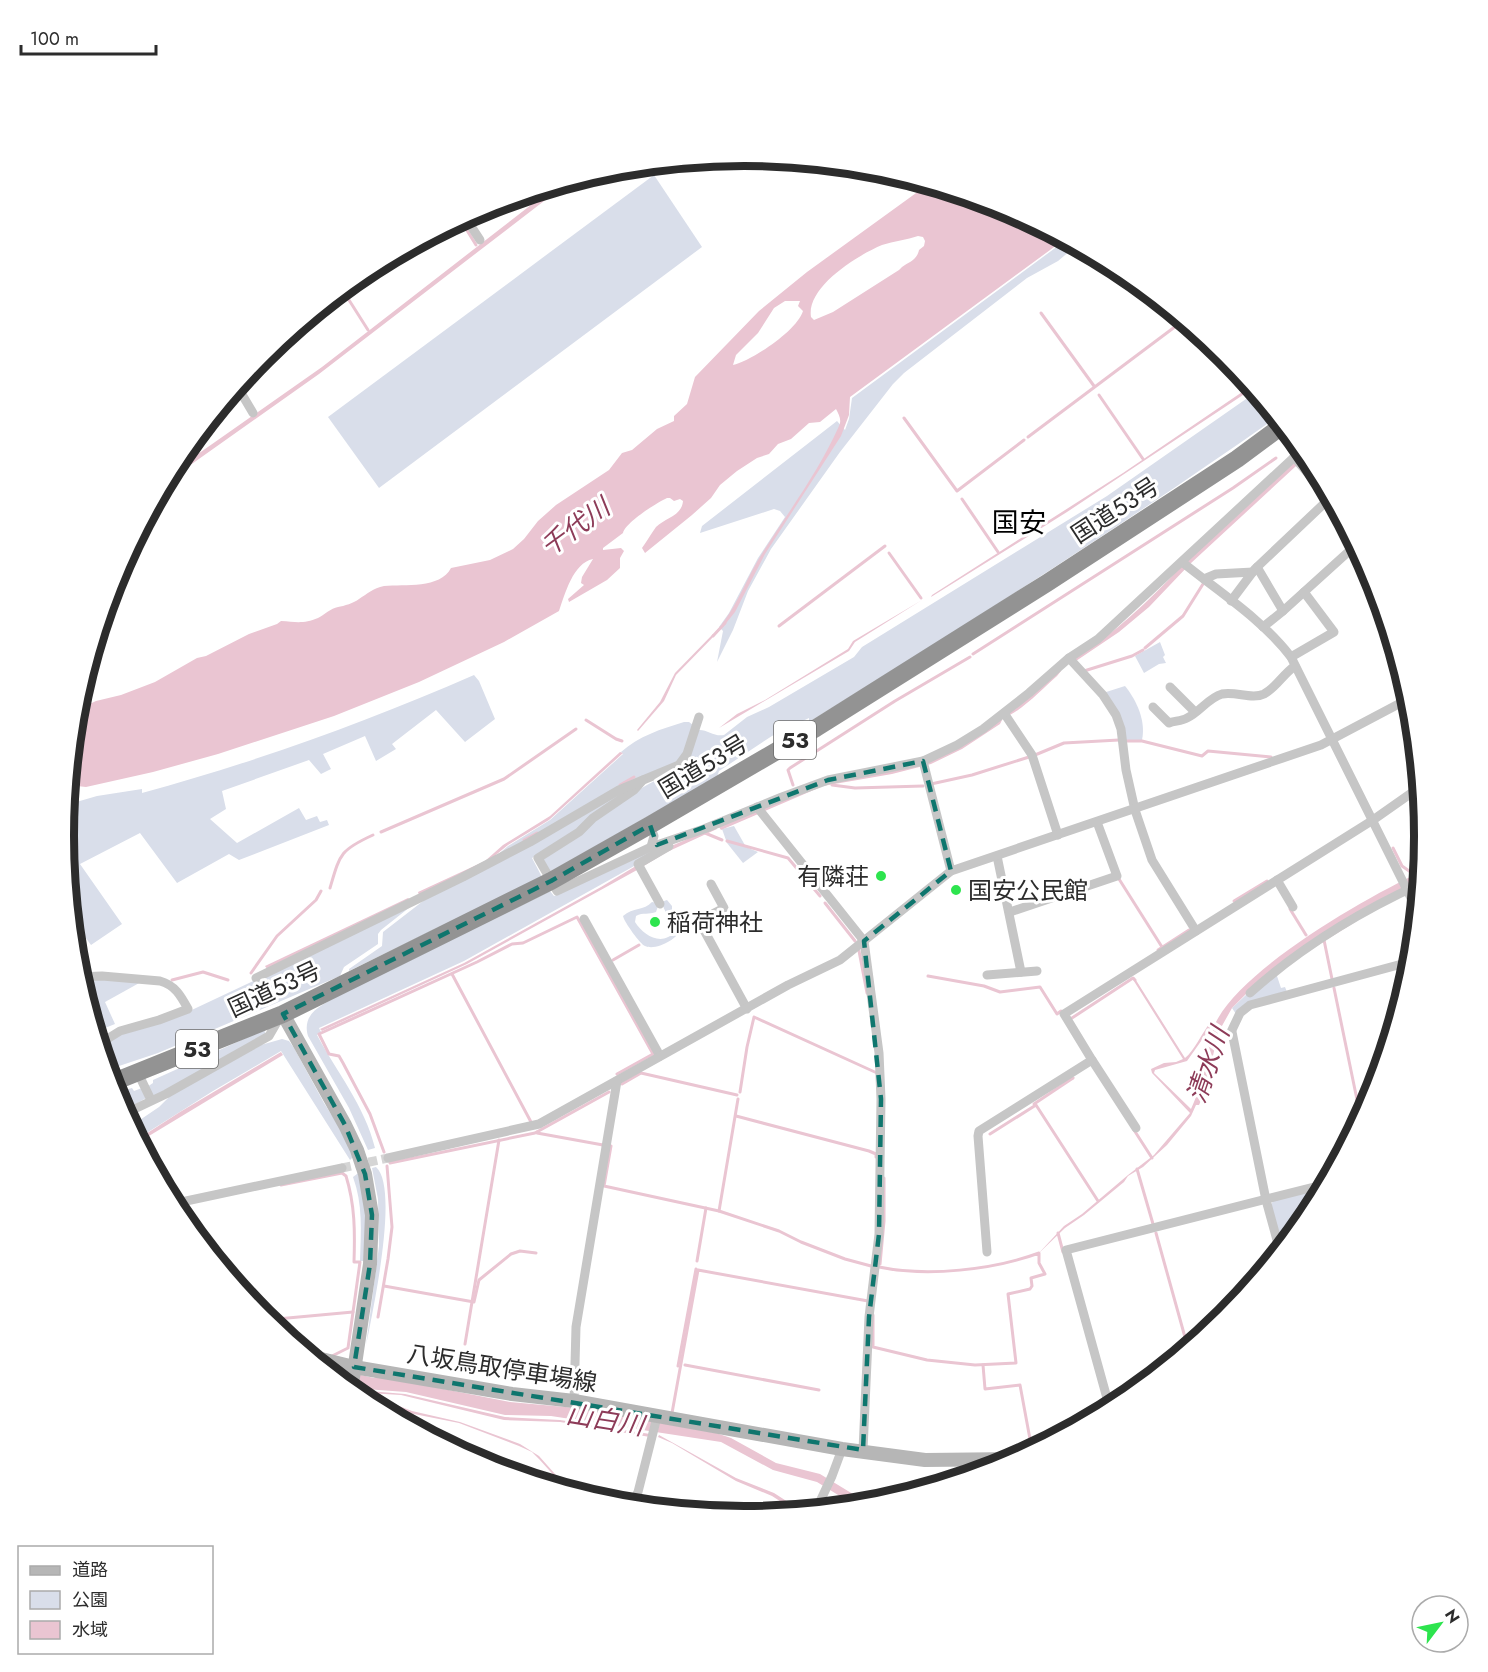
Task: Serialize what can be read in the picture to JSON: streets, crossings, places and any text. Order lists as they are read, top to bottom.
{
  "streets": {
    "highway": ["国道53号", "53"],
    "main road": ["八坂鳥取停車場線"]
  },
  "districts": ["国安"],
  "water": ["千代川", "清水川", "山白川"],
  "places": ["有隣荘", "国安公民館", "稲荷神社"],
  "legend": ["道路", "公園", "水域"],
  "scale_bar": "100 m",
  "north": "top right"
}
